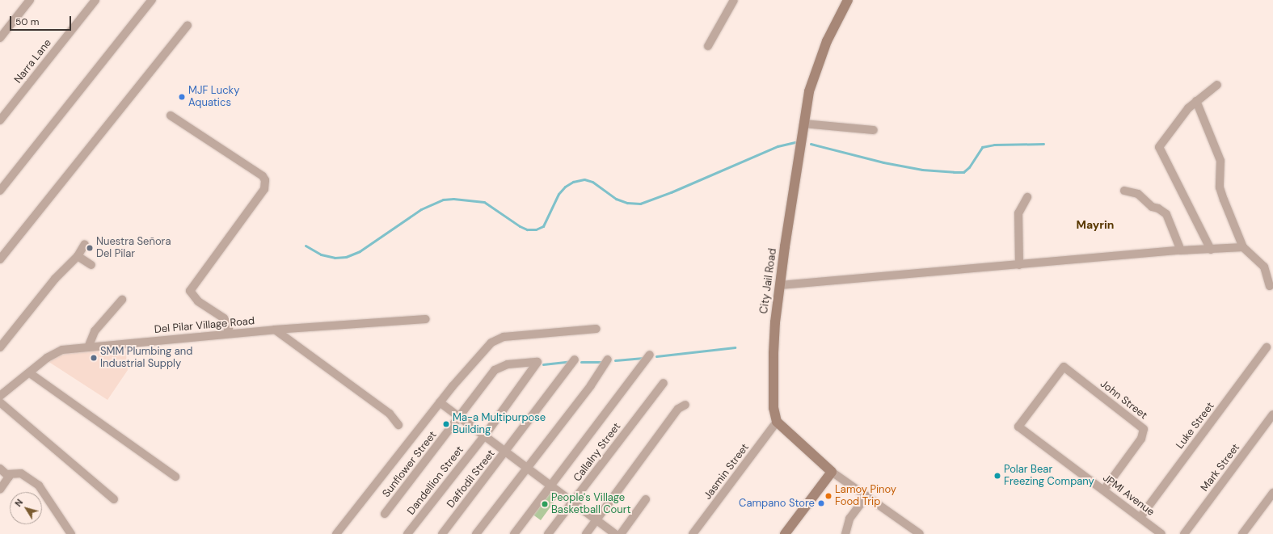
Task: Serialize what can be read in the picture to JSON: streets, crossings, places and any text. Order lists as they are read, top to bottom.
{
  "streets": {
    "street": [
      "Narra Lane",
      "City Jail Road",
      "Del Pilar Village Road",
      "John Street",
      "Luke Street",
      "Callalny Street",
      "Sunflower Street",
      "Mark Street",
      "Jasmin Street",
      "Daffodil Street",
      "Dandellion Street",
      "JPMI Avenue"
    ]
  },
  "crossings": [
    ["City Jail Road", "Jasmin Street"],
    ["John Street", "JPMI Avenue"],
    ["Luke Street", "JPMI Avenue"],
    ["Sunflower Street", "Dandellion Street"]
  ],
  "districts": ["Mayrin"],
  "places": [
    "MJF Lucky Aquatics",
    "Nuestra Señora Del Pilar",
    "SMM Plumbing and Industrial Supply",
    "Ma-a Multipurpose Building",
    "Polar Bear Freezing Company",
    "Lamoy Pinoy Food Trip",
    "Campano Store",
    "People's Village Basketball Court"
  ],
  "scale_bar": "50 m",
  "north": "top left"
}
